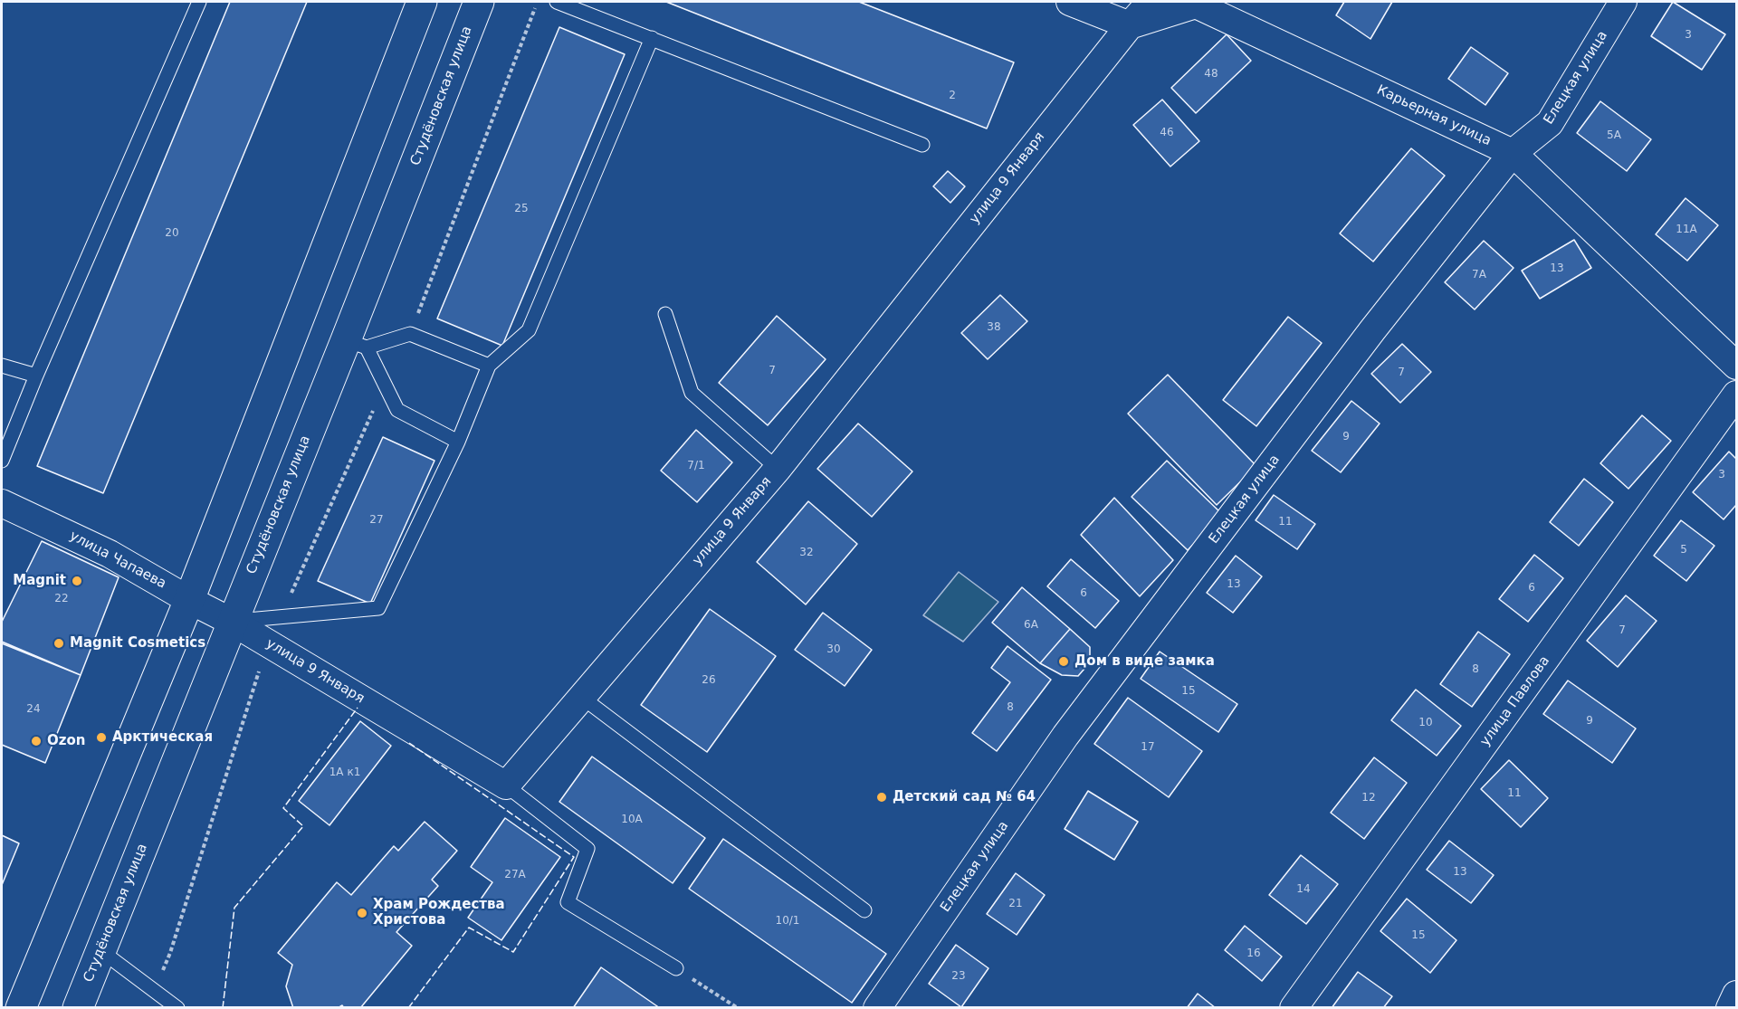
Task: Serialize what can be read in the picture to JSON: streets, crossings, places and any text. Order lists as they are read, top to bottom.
{
  "streets": {
    "main road": ["Студёновская улица"],
    "street": [
      "Елецкая улица",
      "Карьерная улица",
      "улица 9 Января",
      "улица Чапаева",
      "улица Павлова"
    ]
  },
  "crossings": [
    ["Елецкая улица", "Карьерная улица"],
    ["Студёновская улица", "улица 9 Января"],
    ["Студёновская улица", "улица Чапаева"],
    ["Карьерная улица", "улица 9 Января"],
    ["улица 9 Января", "улица Чапаева"]
  ],
  "places": [
    "Magnit",
    "Magnit Cosmetics",
    "Дом в виде замка",
    "Арктическая",
    "Ozon",
    "Детский сад № 64",
    "Храм Рождества Христова"
  ],
  "house_numbers": [
    "3",
    "48",
    "2",
    "46",
    "5А",
    "25",
    "11А",
    "20",
    "13",
    "7А",
    "38",
    "7",
    "7",
    "9",
    "7/1",
    "3",
    "27",
    "11",
    "5",
    "32",
    "13",
    "6",
    "6",
    "22",
    "6А",
    "7",
    "30",
    "8",
    "26",
    "15",
    "8",
    "24",
    "9",
    "10",
    "17",
    "1А к1",
    "11",
    "12",
    "10А",
    "13",
    "27А",
    "14",
    "21",
    "10/1",
    "15",
    "16",
    "23"
  ]
}
